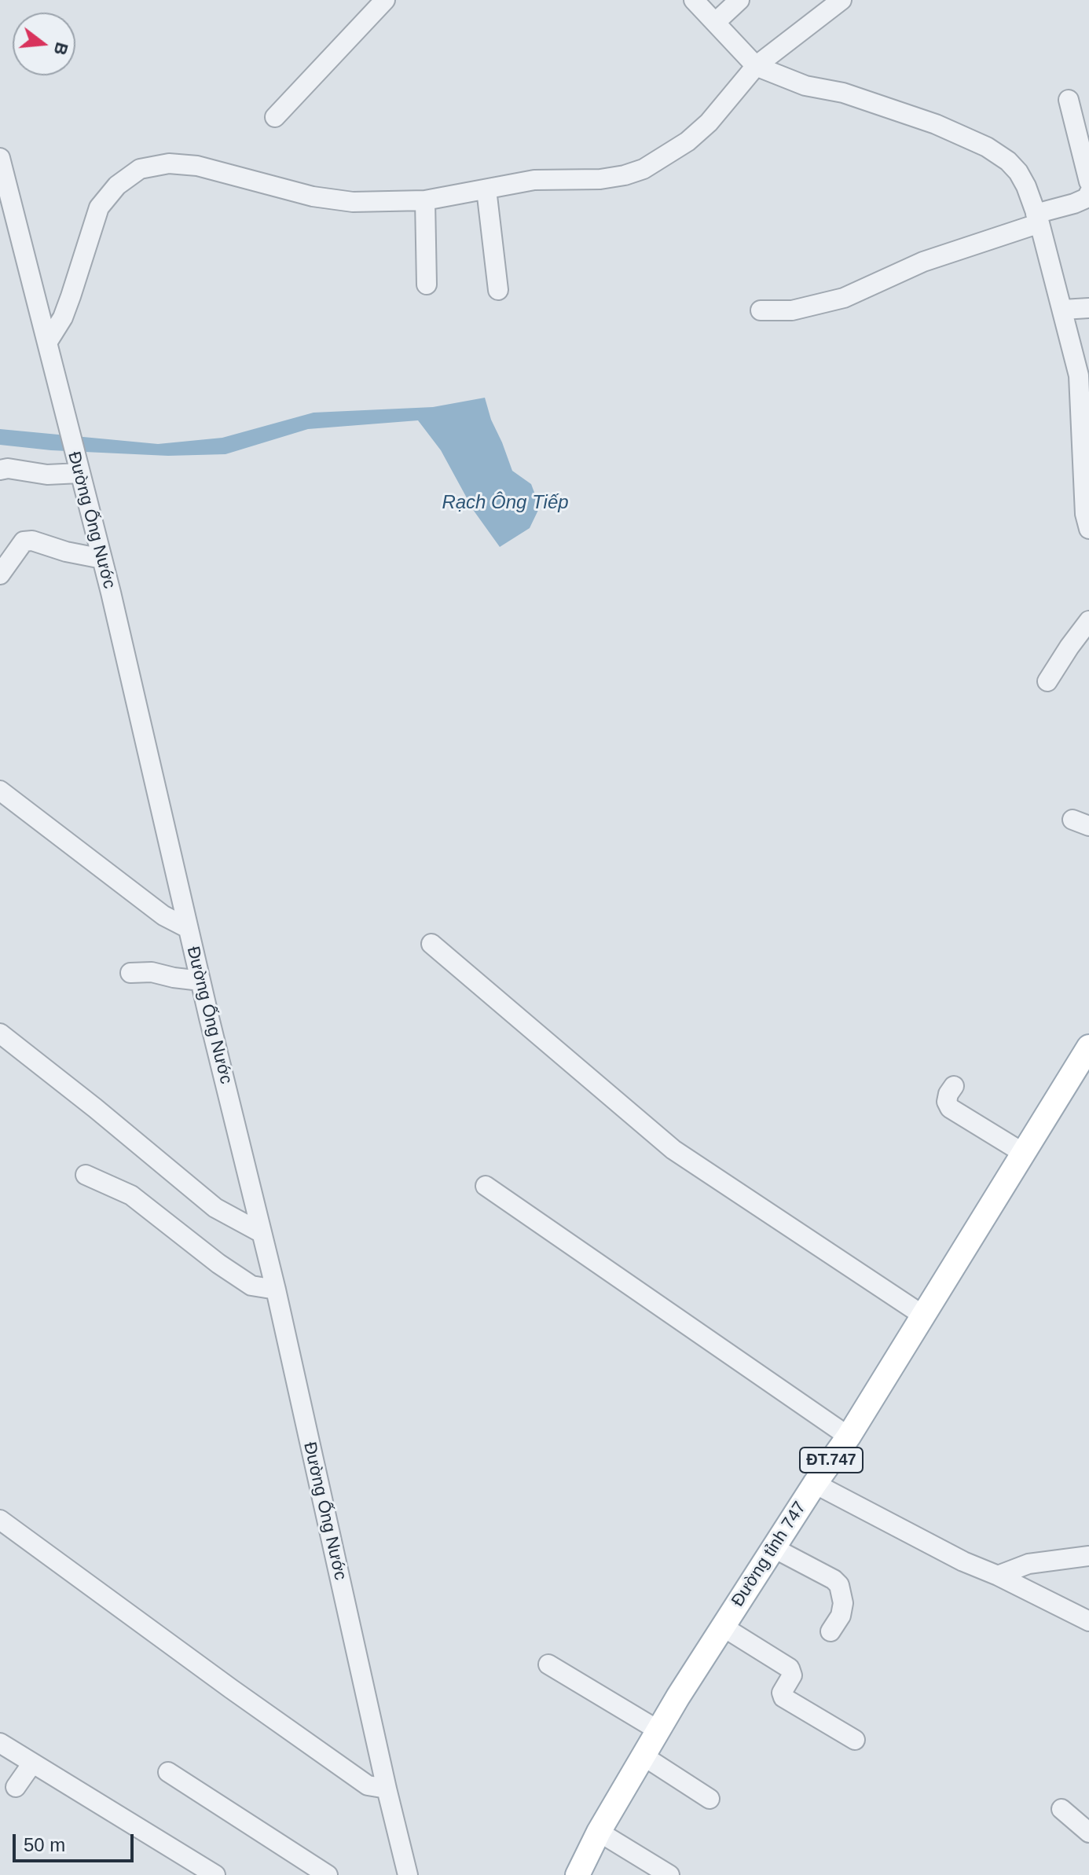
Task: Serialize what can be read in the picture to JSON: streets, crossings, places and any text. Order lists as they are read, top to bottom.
{
  "streets": {
    "main road": ["ĐT.747", "Đường tỉnh 747"],
    "street": ["Đường Ống Nước"]
  },
  "water": ["Rạch Ông Tiếp"],
  "scale_bar": "50 m",
  "north": "right"
}
